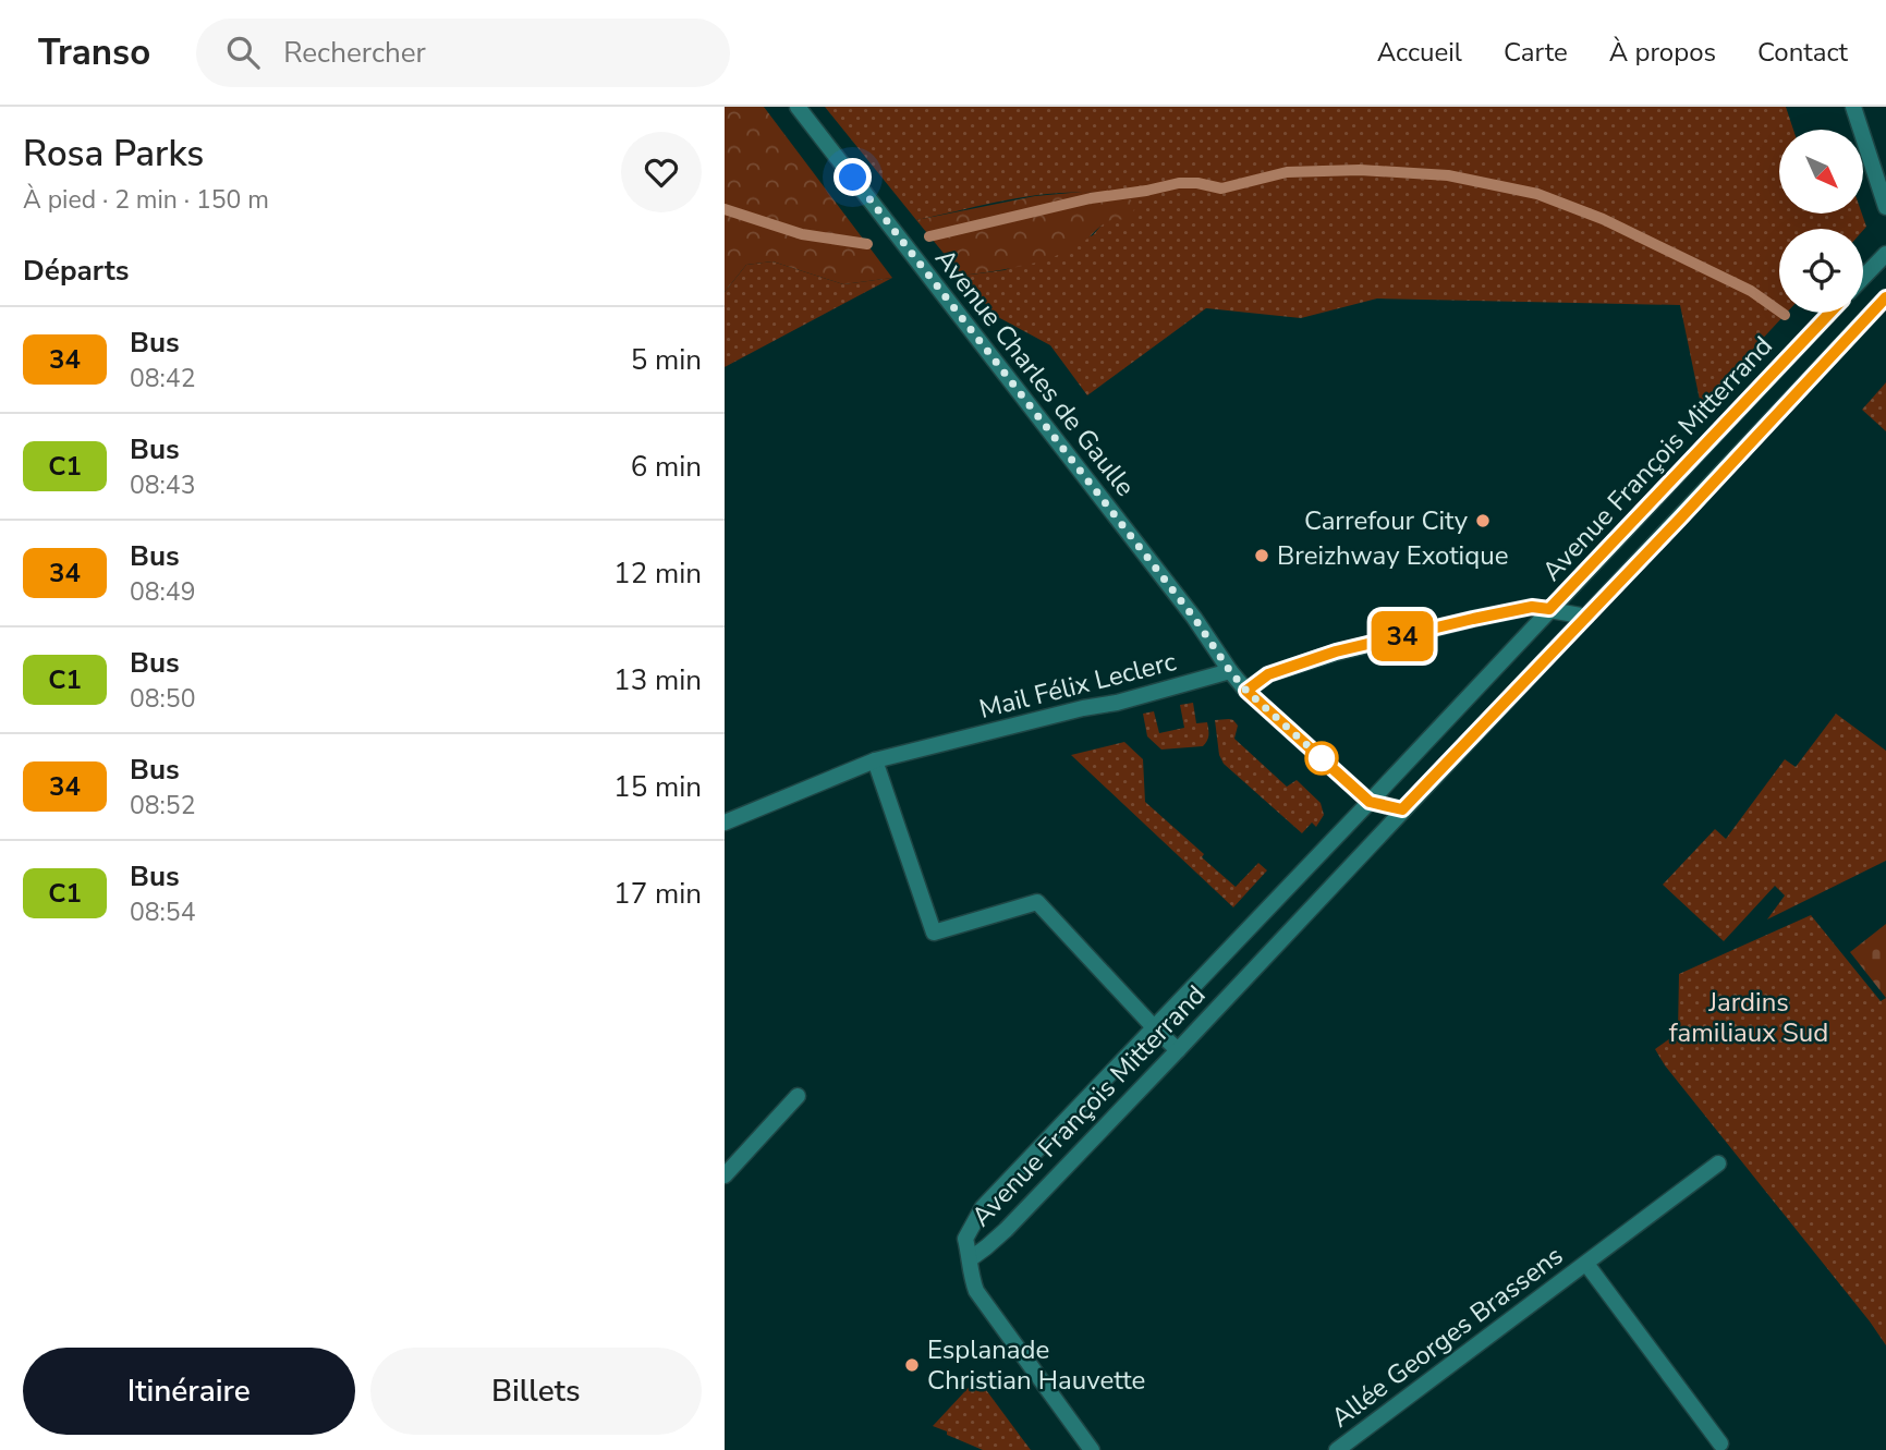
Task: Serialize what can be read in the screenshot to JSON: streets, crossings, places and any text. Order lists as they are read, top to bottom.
{
  "streets": {
    "street": [
      "Avenue Charles de Gaulle",
      "Avenue François Mitterrand",
      "Mail Félix Leclerc",
      "Allée Georges Brassens"
    ]
  },
  "crossings": [
    ["Avenue Charles de Gaulle", "Mail Félix Leclerc"]
  ],
  "parks": ["Jardins familiaux Sud"],
  "places": ["Carrefour City", "Breizhway Exotique", "Esplanade Christian Hauvette"],
  "lines": ["bus line 34"],
  "north": "bottom right",
  "page": {
    "header": "Transo",
    "search": "Rechercher",
    "nav": [
      "Accueil",
      "Carte",
      "À propos",
      "Contact"
    ],
    "heading": [
      ["Rosa Parks", "À pied · 2 min · 150 m"],
      "Départs"
    ],
    "on_map": "34",
    "list": [
      {
        "mark": "34",
        "name": "Bus",
        "note": "08:42",
        "value": "5 min"
      },
      {
        "mark": "C1",
        "name": "Bus",
        "note": "08:43",
        "value": "6 min"
      },
      {
        "mark": "34",
        "name": "Bus",
        "note": "08:49",
        "value": "12 min"
      },
      {
        "mark": "C1",
        "name": "Bus",
        "note": "08:50",
        "value": "13 min"
      },
      {
        "mark": "34",
        "name": "Bus",
        "note": "08:52",
        "value": "15 min"
      },
      {
        "mark": "C1",
        "name": "Bus",
        "note": "08:54",
        "value": "17 min"
      }
    ],
    "buttons": ["Itinéraire", "Billets"]
  }
}
